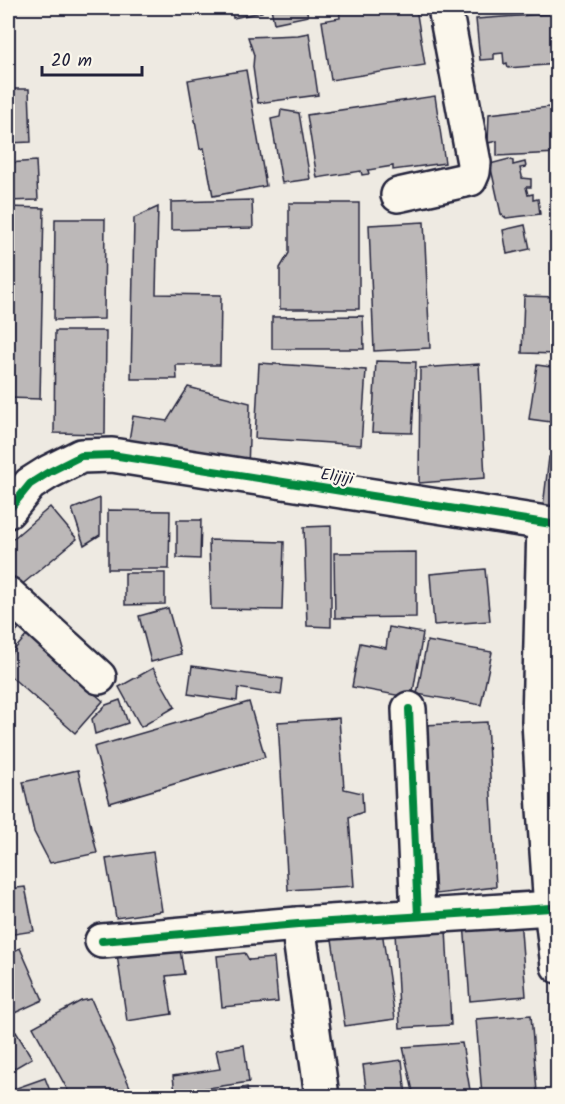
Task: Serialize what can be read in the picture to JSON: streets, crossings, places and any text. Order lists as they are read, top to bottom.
{
  "streets": {
    "street": ["Elijiji"]
  },
  "scale_bar": "20 m"
}
